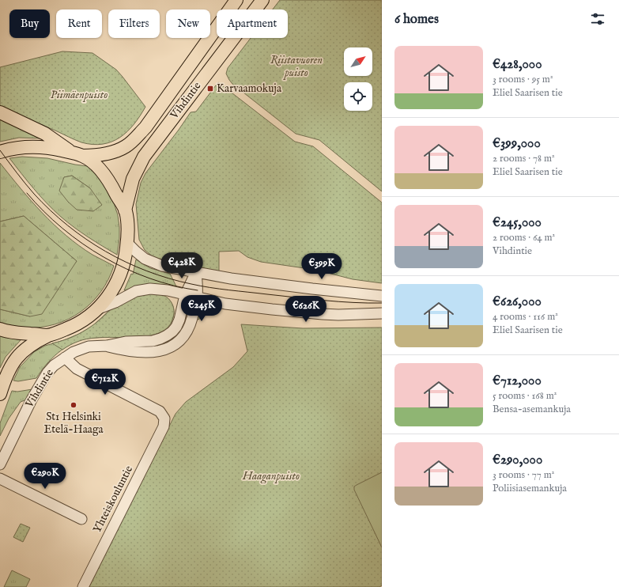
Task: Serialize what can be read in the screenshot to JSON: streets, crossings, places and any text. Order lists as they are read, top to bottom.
{
  "streets": {
    "main road": ["Vihdintie"],
    "street": ["Yhteiskouluntie"]
  },
  "crossings": [
    ["Vihdintie", "Yhteiskouluntie"]
  ],
  "parks": ["Riistavuoren puisto", "Piimäenpuisto", "Haaganpuisto"],
  "places": {
    "transit": ["Karvaamokuja"],
    "other": ["St1 Helsinki Etelä-Haaga"]
  },
  "north": "top right",
  "page": {
    "heading": "6 homes",
    "chip": [
      "Buy",
      "Rent",
      "Filters",
      "New",
      "Apartment"
    ],
    "list": [
      {
        "name": "€428,000",
        "note": "3 rooms · 95 m² · Eliel Saarisen tie"
      },
      {
        "name": "€399,000",
        "note": "2 rooms · 78 m² · Eliel Saarisen tie"
      },
      {
        "name": "€245,000",
        "note": "2 rooms · 64 m² · Vihdintie"
      },
      {
        "name": "€626,000",
        "note": "4 rooms · 116 m² · Eliel Saarisen tie"
      },
      {
        "name": "€712,000",
        "note": "5 rooms · 168 m² · Bensa-asemankuja"
      },
      {
        "name": "€290,000",
        "note": "3 rooms · 77 m² · Poliisiasemankuja"
      }
    ],
    "price": [
      "€428K",
      "€399K",
      "€245K",
      "€626K",
      "€712K",
      "€290K"
    ]
  }
}
